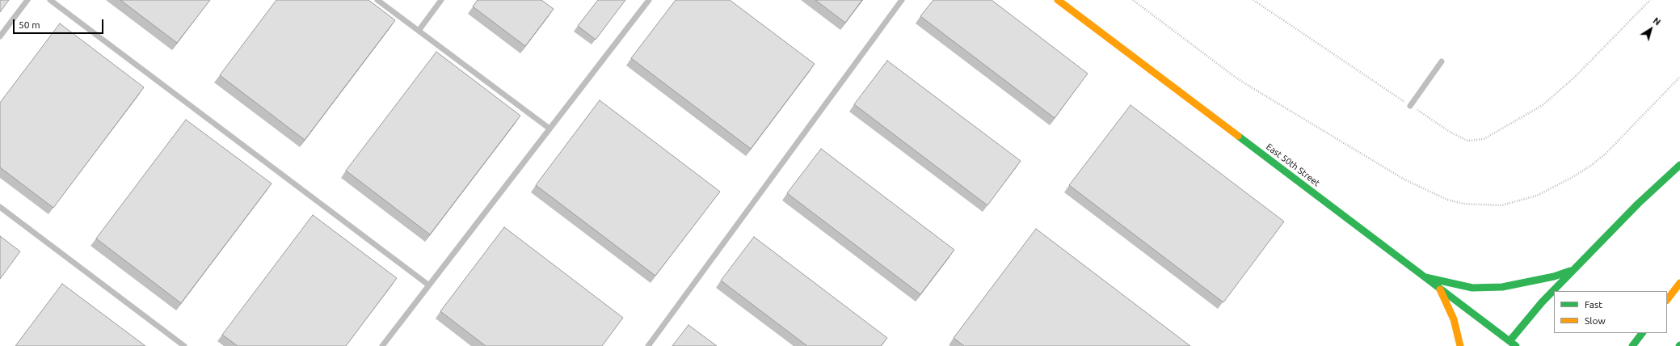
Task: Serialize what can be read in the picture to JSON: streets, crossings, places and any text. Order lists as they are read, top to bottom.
{
  "streets": {
    "main road": ["East 50th Street"]
  },
  "legend": ["Fast", "Slow"],
  "scale_bar": "50 m",
  "north": "top right"
}
